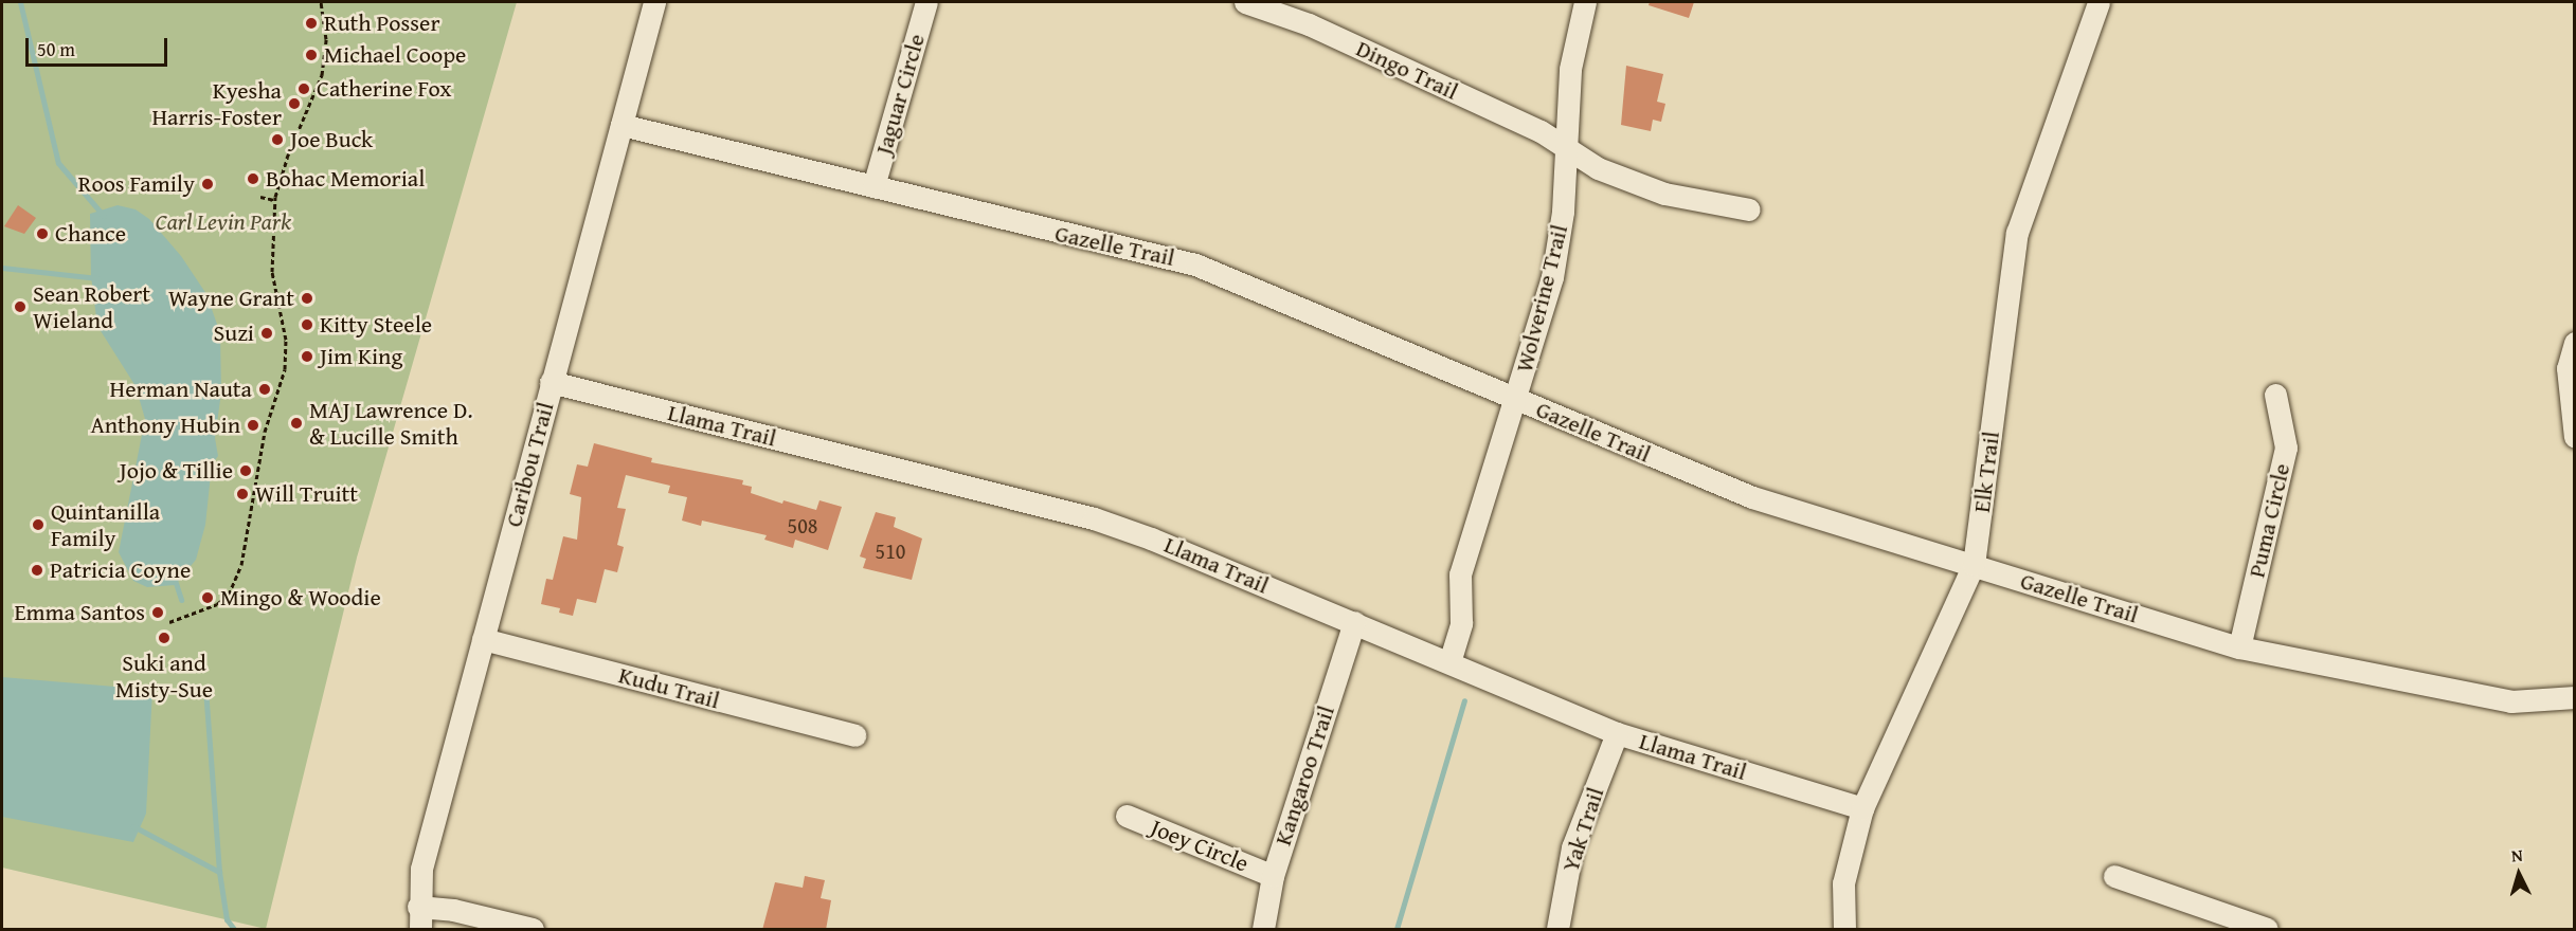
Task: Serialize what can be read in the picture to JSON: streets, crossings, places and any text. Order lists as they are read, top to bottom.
{
  "streets": {
    "street": [
      "Dingo Trail",
      "Jaguar Circle",
      "Gazelle Trail",
      "Wolverine Trail",
      "Llama Trail",
      "Caribou Trail",
      "Elk Trail",
      "Puma Circle",
      "Kudu Trail",
      "Kangaroo Trail",
      "Yak Trail",
      "Joey Circle"
    ]
  },
  "crossings": [
    ["Dingo Trail", "Wolverine Trail"],
    ["Jaguar Circle", "Gazelle Trail"],
    ["Gazelle Trail", "Wolverine Trail"],
    ["Gazelle Trail", "Caribou Trail"],
    ["Gazelle Trail", "Elk Trail"],
    ["Gazelle Trail", "Puma Circle"],
    ["Wolverine Trail", "Llama Trail"],
    ["Llama Trail", "Caribou Trail"],
    ["Llama Trail", "Elk Trail"],
    ["Llama Trail", "Kangaroo Trail"],
    ["Llama Trail", "Yak Trail"],
    ["Caribou Trail", "Kudu Trail"],
    ["Kangaroo Trail", "Joey Circle"]
  ],
  "parks": ["Carl Levin Park"],
  "places": [
    "Ruth Posser",
    "Michael Coope",
    "Catherine Fox",
    "Kyesha Harris-Foster",
    "Joe Buck",
    "Bohac Memorial",
    "Roos Family",
    "Chance",
    "Wayne Grant",
    "Sean Robert Wieland",
    "Kitty Steele",
    "Suzi",
    "Jim King",
    "Herman Nauta",
    "MAJ Lawrence D. & Lucille Smith",
    "Anthony Hubin",
    "Jojo & Tillie",
    "Will Truitt",
    "Quintanilla Family",
    "Patricia Coyne",
    "Mingo & Woodie",
    "Emma Santos",
    "Suki and Misty-Sue"
  ],
  "house_numbers": ["508", "510"],
  "scale_bar": "50 m",
  "north": "top"
}
